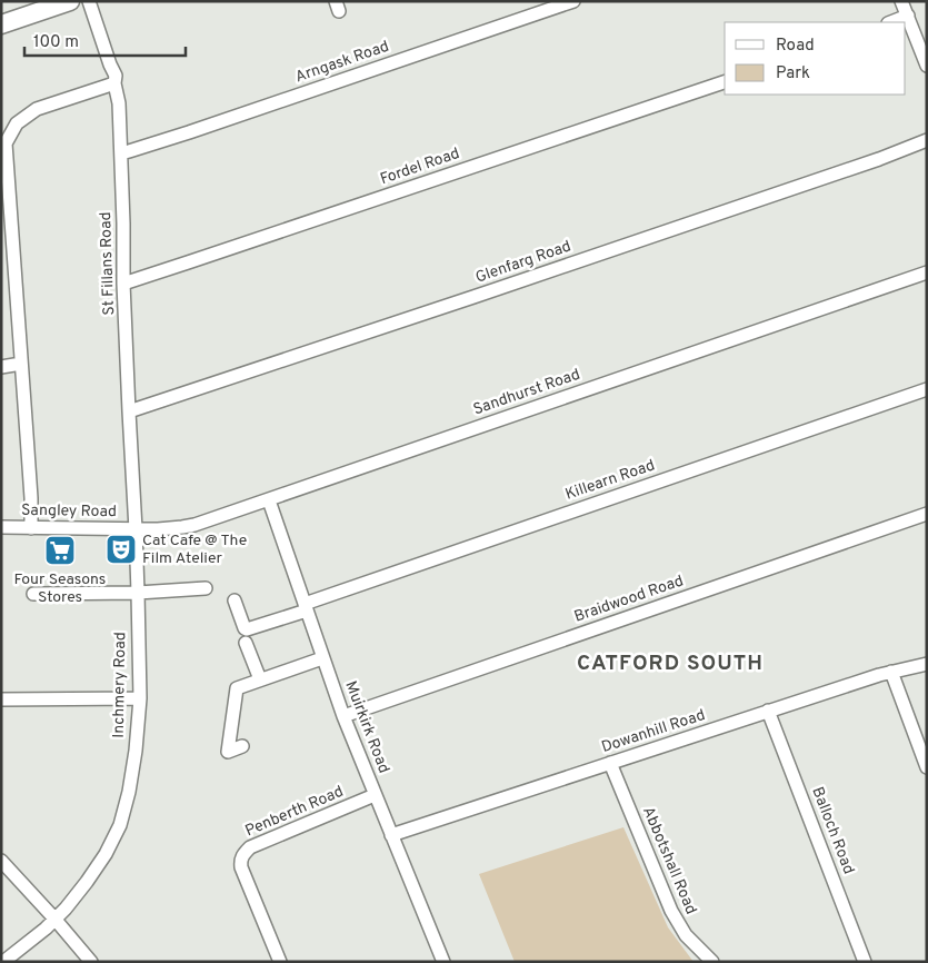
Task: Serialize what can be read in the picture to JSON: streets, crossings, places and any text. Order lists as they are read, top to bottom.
{
  "streets": {
    "street": [
      "Arngask Road",
      "Fordel Road",
      "Glenfarg Road",
      "St Fillans Road",
      "Sandhurst Road",
      "Killearn Road",
      "Sangley Road",
      "Braidwood Road",
      "Inchmery Road",
      "Muirkirk Road",
      "Dowanhill Road",
      "Penberth Road",
      "Balloch Road",
      "Abbotshall Road"
    ]
  },
  "crossings": [
    ["Arngask Road", "St Fillans Road"],
    ["Fordel Road", "St Fillans Road"],
    ["Glenfarg Road", "St Fillans Road"],
    ["St Fillans Road", "Sandhurst Road"],
    ["St Fillans Road", "Sangley Road"],
    ["St Fillans Road", "Inchmery Road"],
    ["Sandhurst Road", "Sangley Road"],
    ["Sandhurst Road", "Inchmery Road"],
    ["Sandhurst Road", "Muirkirk Road"],
    ["Killearn Road", "Muirkirk Road"],
    ["Sangley Road", "Inchmery Road"],
    ["Braidwood Road", "Muirkirk Road"],
    ["Muirkirk Road", "Dowanhill Road"],
    ["Muirkirk Road", "Penberth Road"],
    ["Dowanhill Road", "Balloch Road"],
    ["Dowanhill Road", "Abbotshall Road"]
  ],
  "districts": ["CATFORD SOUTH"],
  "places": {
    "theatre": ["Cat Cafe @ The Film Atelier"],
    "supermarket": ["Four Seasons Stores"]
  },
  "legend": ["Road", "Park"],
  "scale_bar": "100 m"
}
